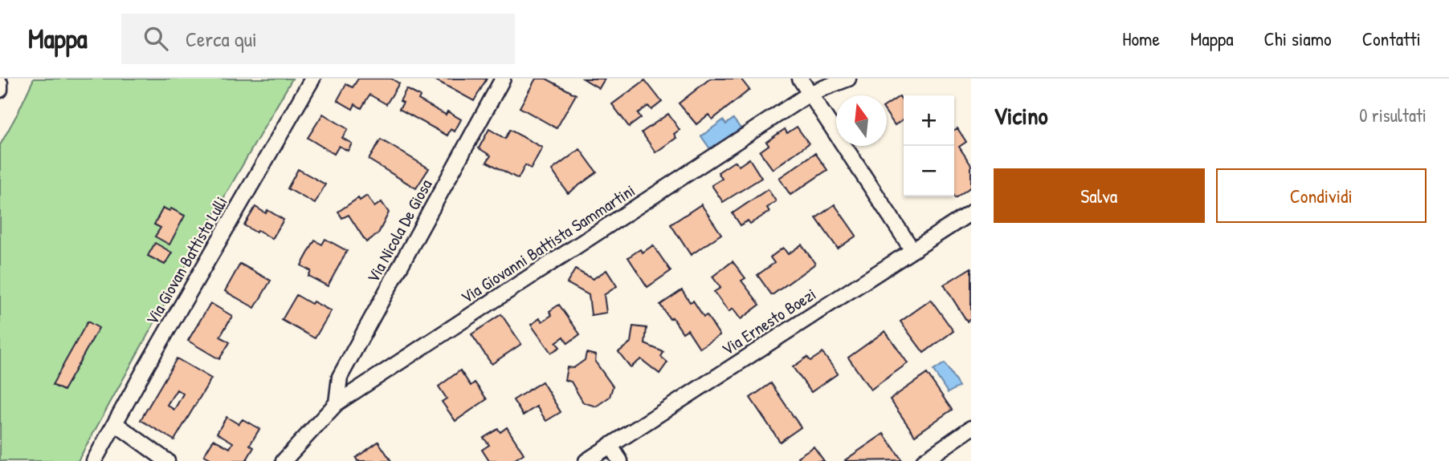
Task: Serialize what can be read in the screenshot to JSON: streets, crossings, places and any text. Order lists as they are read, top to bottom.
{
  "streets": {
    "street": [
      "Via Nicola De Giosa",
      "Via Giovanni Battista Sammartini",
      "Via Giovan Battista Lulli",
      "Via Ernesto Boezi"
    ]
  },
  "crossings": [
    ["Via Nicola De Giosa", "Via Giovanni Battista Sammartini"]
  ],
  "north": "top",
  "page": {
    "header": "Mappa",
    "search": "Cerca qui",
    "nav": [
      "Home",
      "Mappa",
      "Chi siamo",
      "Contatti"
    ],
    "heading": ["Vicino", "0 risultati"],
    "map_buttons": ["+", "−"],
    "buttons": ["Salva", "Condividi"]
  }
}
